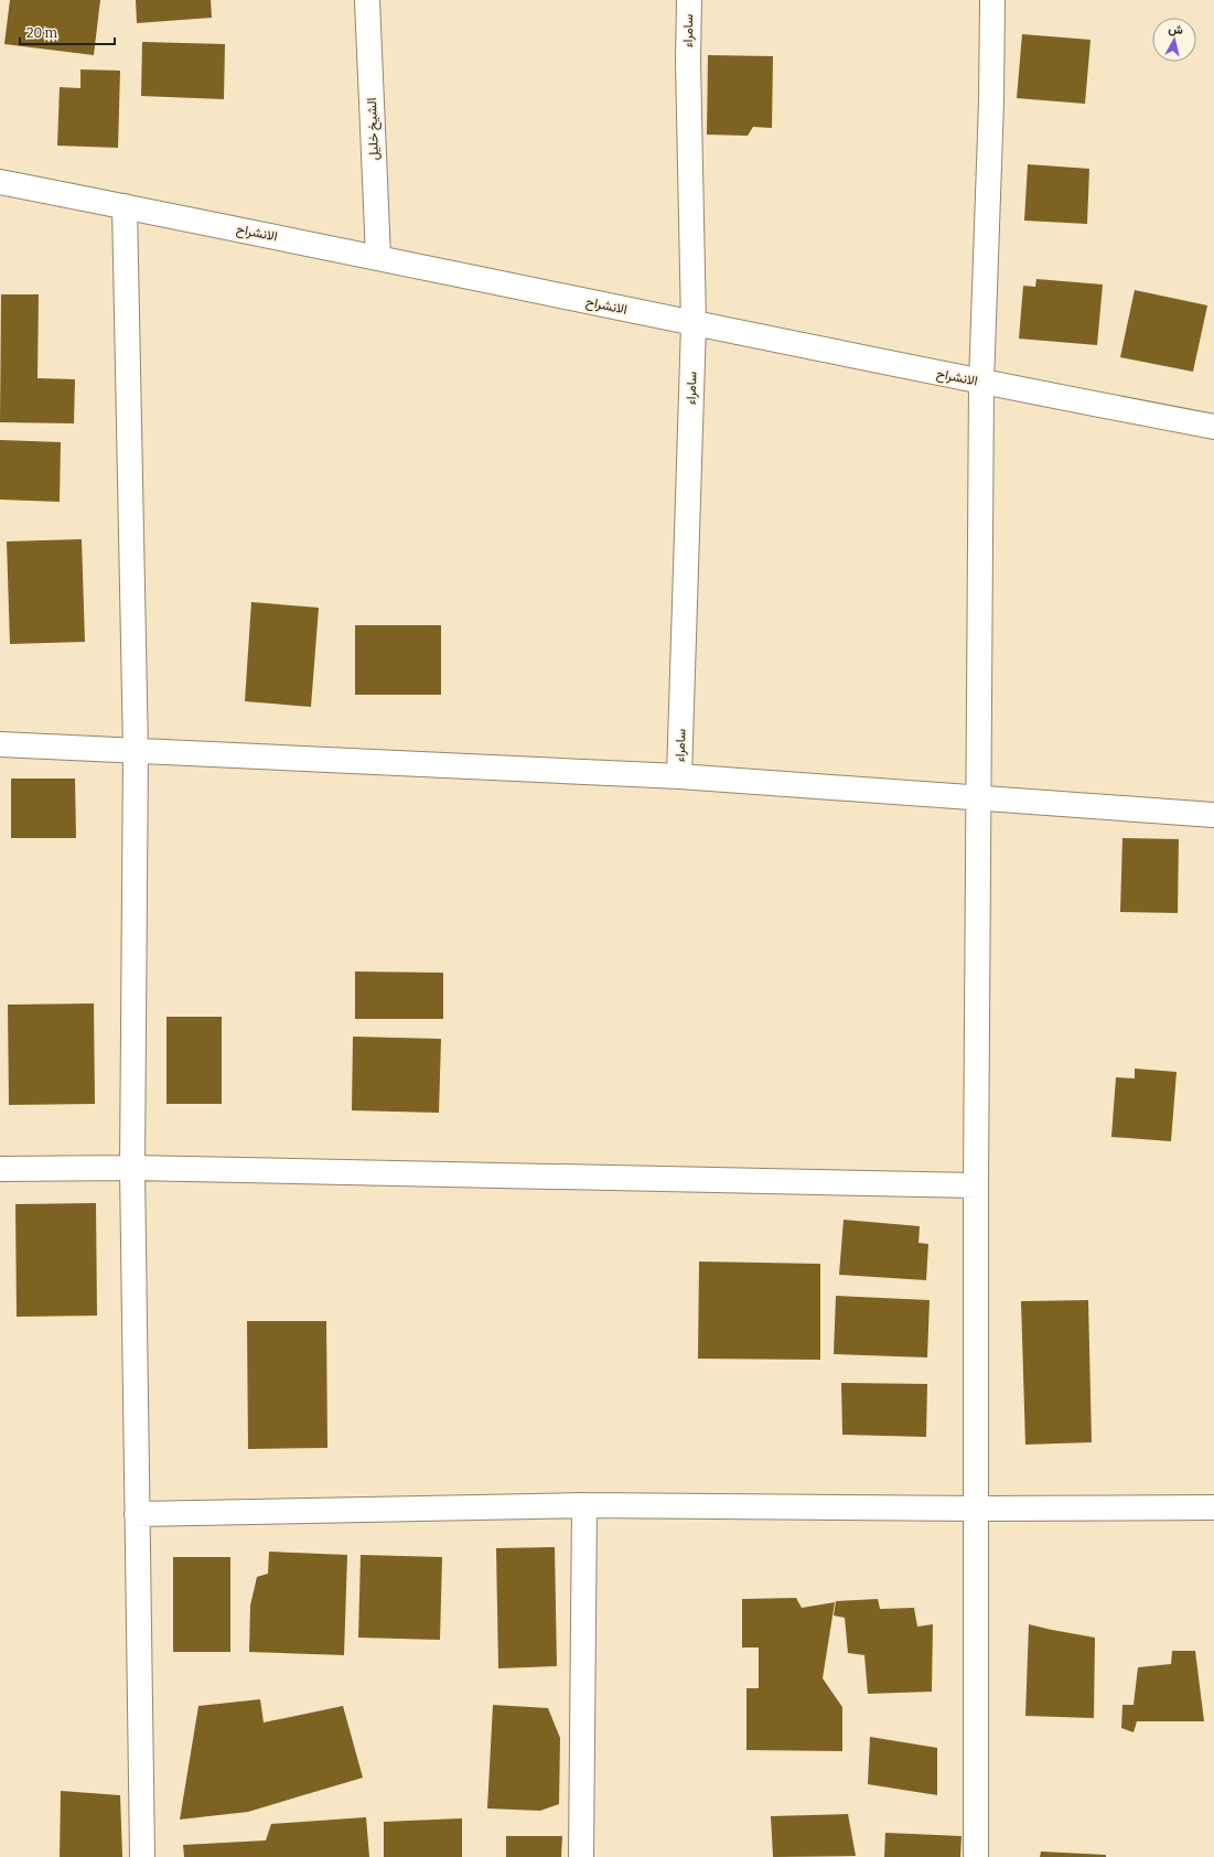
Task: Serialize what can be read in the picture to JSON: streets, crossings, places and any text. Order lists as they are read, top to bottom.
{
  "streets": {
    "street": ["سامراء", "الشيخ خليل", "الانشراح"]
  },
  "crossings": [
    ["سامراء", "الانشراح"],
    ["الشيخ خليل", "الانشراح"]
  ],
  "scale_bar": "20 m",
  "north": "top"
}
